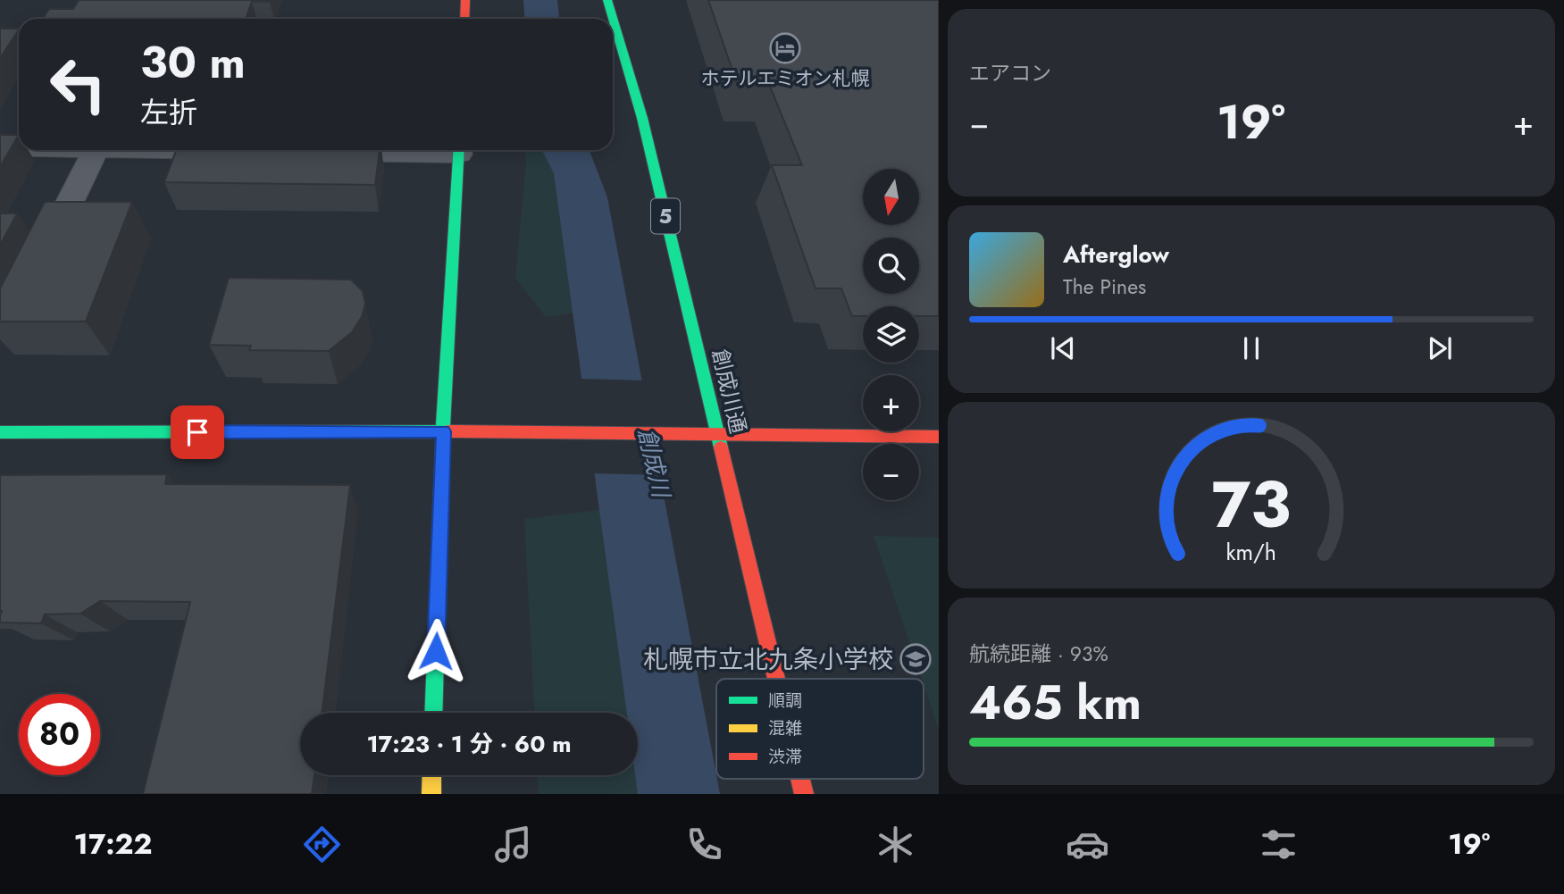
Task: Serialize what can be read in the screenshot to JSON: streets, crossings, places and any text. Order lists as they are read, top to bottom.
{
  "streets": {
    "main road": ["5", "創成川通"]
  },
  "water": ["創成川"],
  "places": {
    "hotel": ["ホテルエミオン札幌"],
    "school or university": ["札幌市立北九条小学校"]
  },
  "legend": ["順調", "混雑", "渋滞"],
  "north": "bottom",
  "page": {
    "tile": [
      "エアコン",
      ["航続距離 · 93%", "465 km"]
    ],
    "turn": ["30 m", "左折"],
    "heat": ["−", "19°", "+"],
    "map_buttons": ["+", "−"],
    "song": ["Afterglow", "The Pines"],
    "limit": "80",
    "trip": "17:23 · 1 分 · 60 m",
    "tabs": ["17:22", "19°"],
    "gauge": ["73", "km/h"]
  }
}
